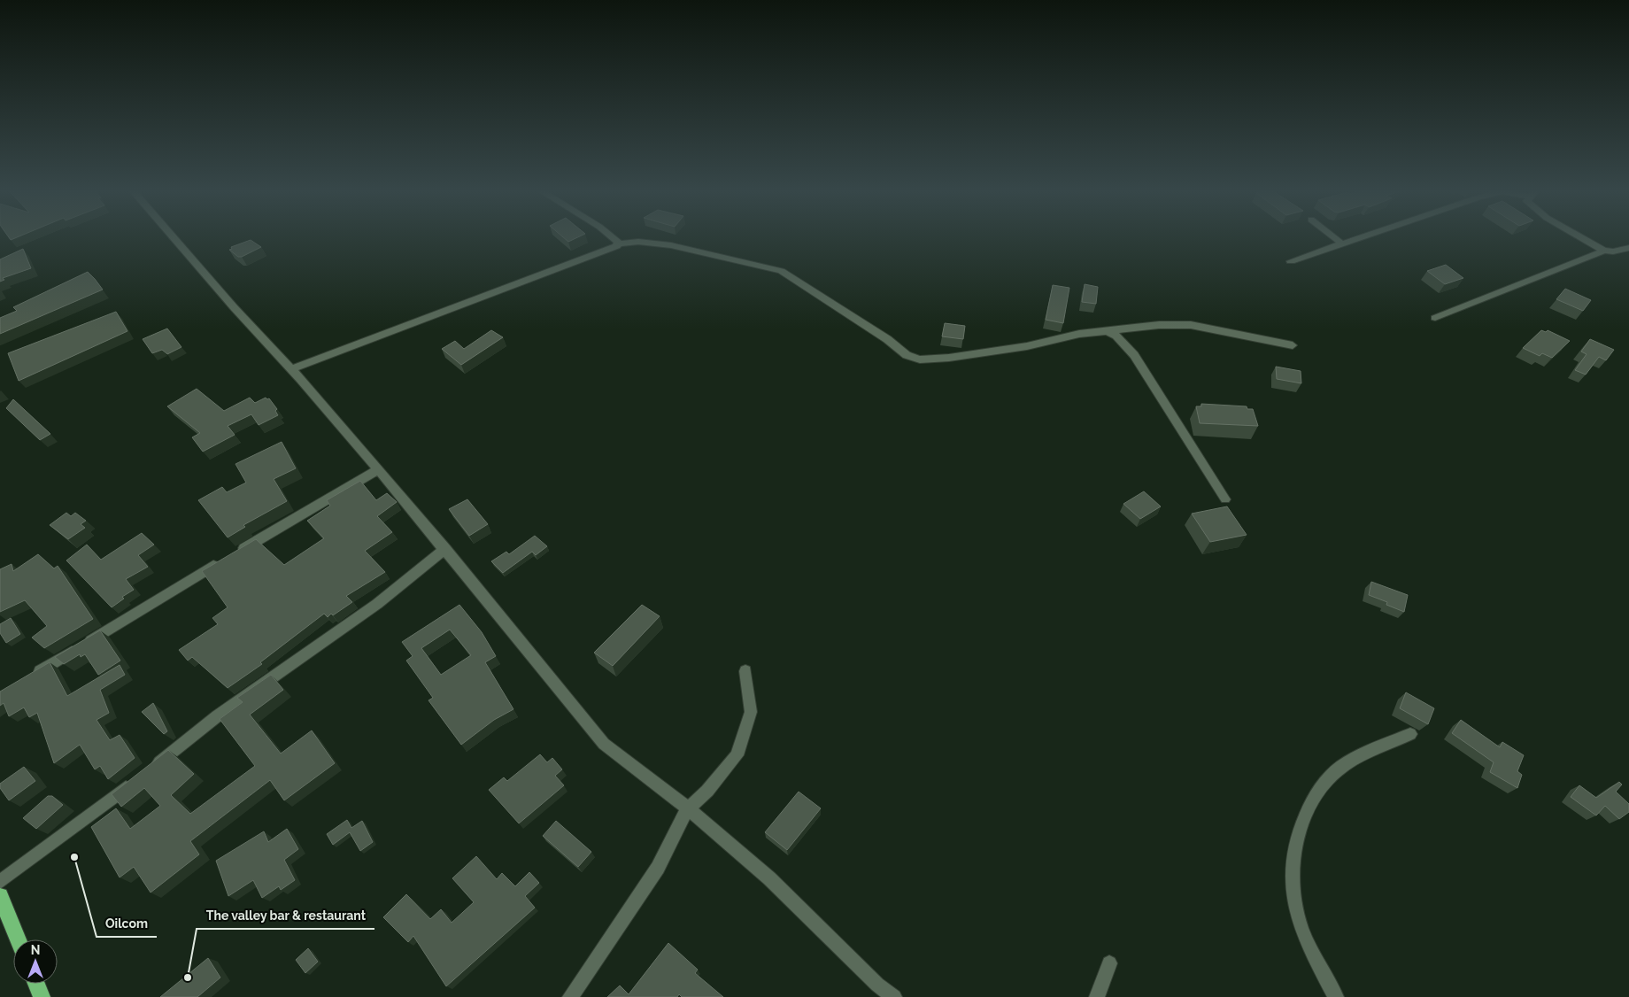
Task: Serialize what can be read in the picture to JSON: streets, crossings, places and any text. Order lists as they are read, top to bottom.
{
  "places": ["Oilcom", "The valley bar & restaurant"],
  "north": "top"
}
